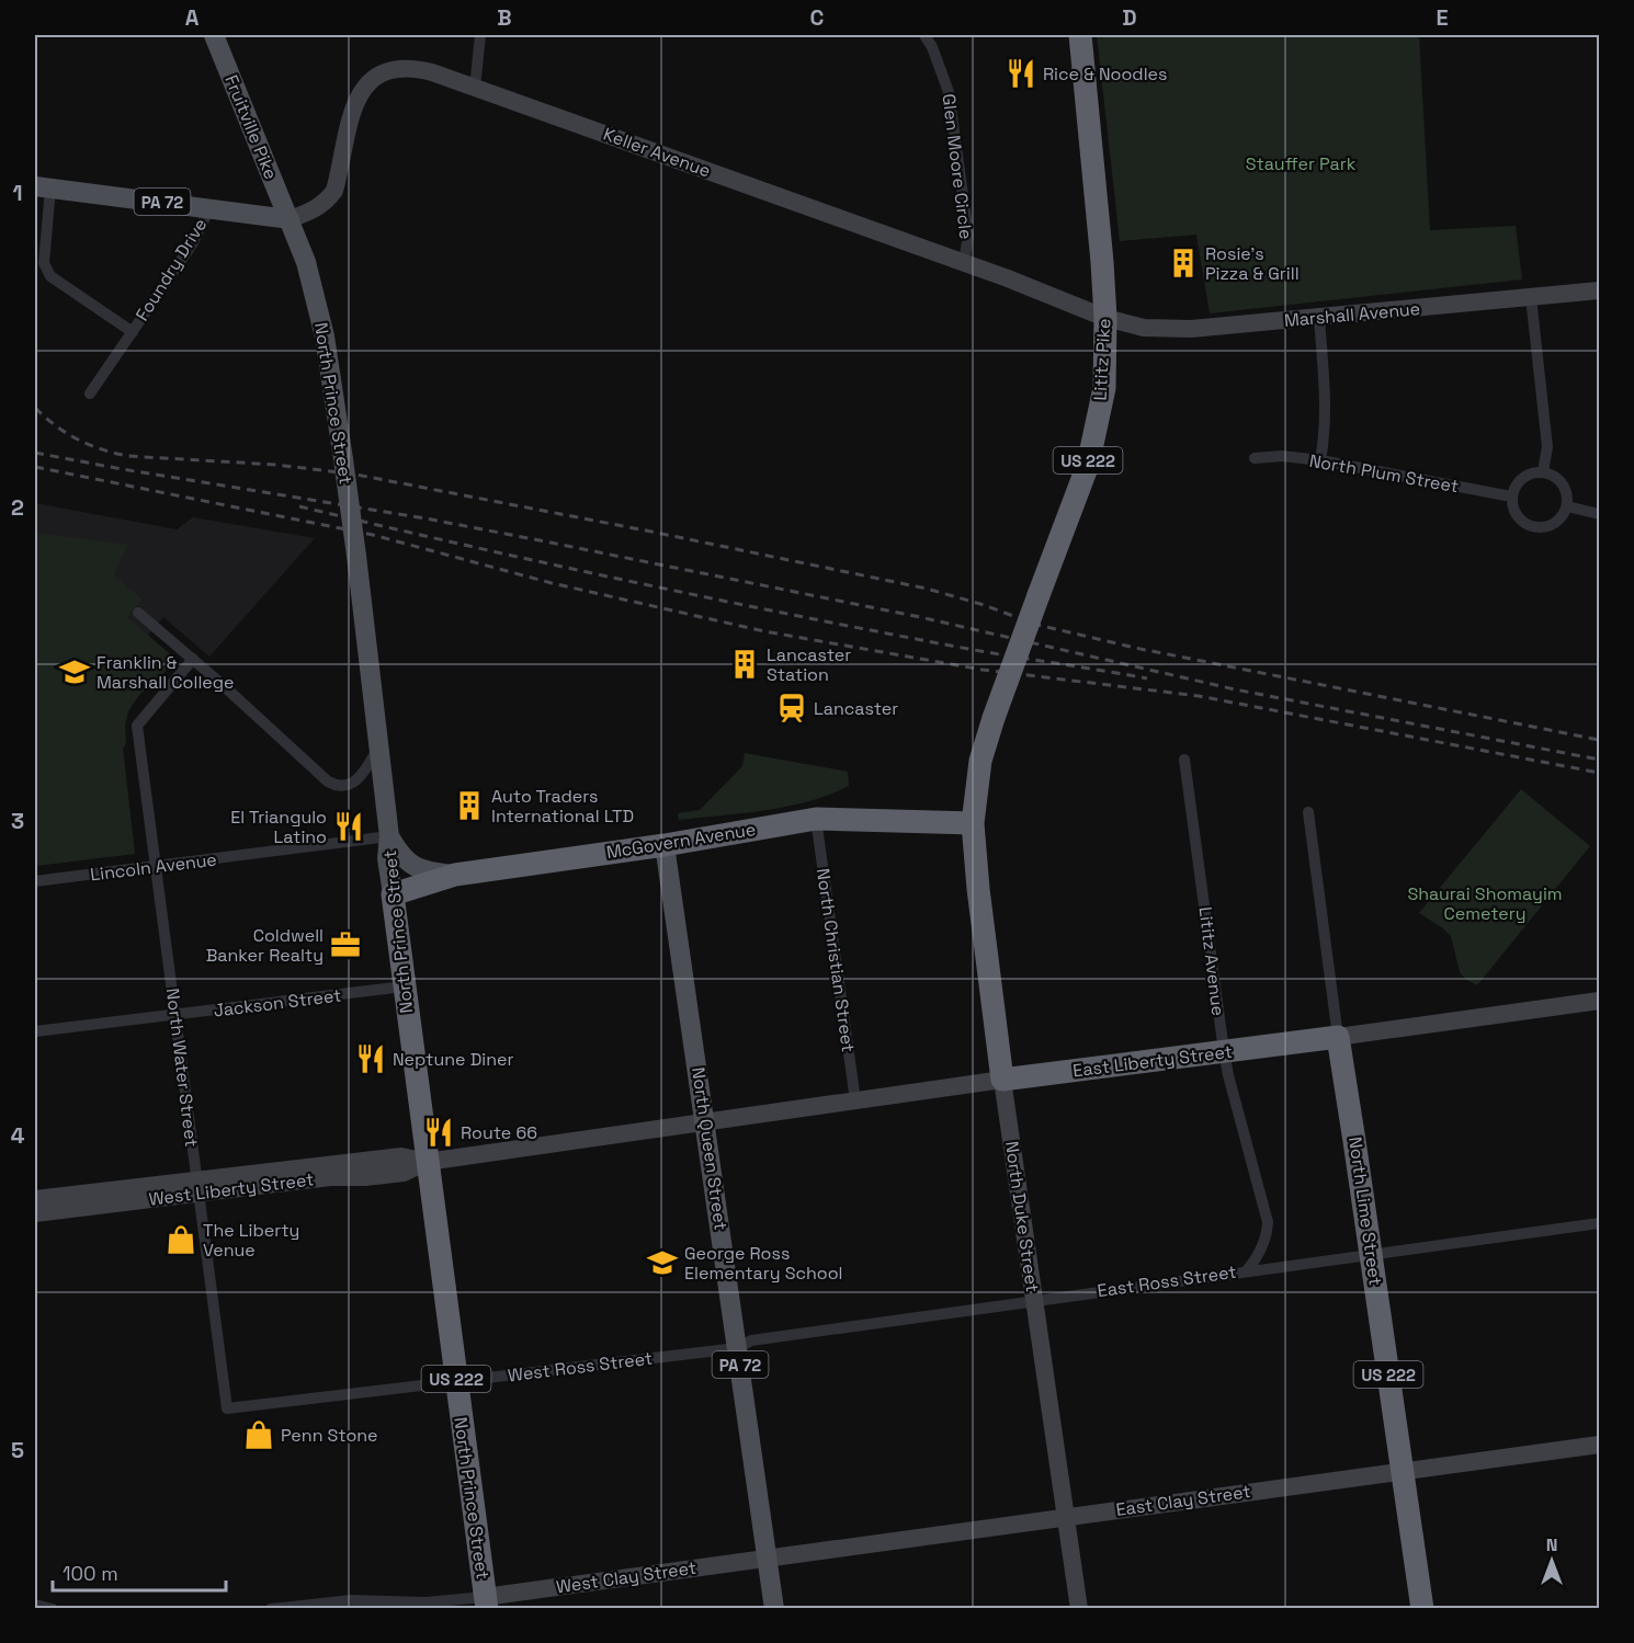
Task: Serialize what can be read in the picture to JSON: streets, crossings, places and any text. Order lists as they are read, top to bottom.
{
  "streets": {
    "highway": [
      "Lititz Pike",
      "North Prince Street",
      "US 222",
      "McGovern Avenue",
      "East Liberty Street",
      "North Lime Street",
      "North Duke Street"
    ],
    "main road": [
      "Fruitville Pike",
      "Keller Avenue",
      "PA 72",
      "Marshall Avenue",
      "North Queen Street",
      "West Liberty Street",
      "East Clay Street",
      "West Clay Street"
    ],
    "street": [
      "Glen Moore Circle",
      "Foundry Drive",
      "North Plum Street",
      "Lincoln Avenue",
      "North Christian Street",
      "Lititz Avenue",
      "Jackson Street",
      "North Water Street",
      "East Ross Street",
      "West Ross Street"
    ]
  },
  "crossings": [
    ["Fruitville Pike", "Keller Avenue"],
    ["Fruitville Pike", "PA 72"],
    ["Fruitville Pike", "North Prince Street"],
    ["Keller Avenue", "Glen Moore Circle"],
    ["Keller Avenue", "PA 72"],
    ["Keller Avenue", "Marshall Avenue"],
    ["Keller Avenue", "Lititz Pike"],
    ["Keller Avenue", "North Prince Street"],
    ["PA 72", "Foundry Drive"],
    ["PA 72", "North Prince Street"],
    ["Marshall Avenue", "Lititz Pike"],
    ["Lititz Pike", "McGovern Avenue"],
    ["Lititz Pike", "North Duke Street"],
    ["North Prince Street", "McGovern Avenue"],
    ["North Prince Street", "Lincoln Avenue"],
    ["North Prince Street", "Jackson Street"],
    ["North Prince Street", "West Liberty Street"],
    ["North Prince Street", "West Ross Street"],
    ["North Prince Street", "West Clay Street"],
    ["McGovern Avenue", "North Christian Street"],
    ["McGovern Avenue", "North Queen Street"],
    ["McGovern Avenue", "North Duke Street"],
    ["Lincoln Avenue", "North Water Street"],
    ["North Christian Street", "East Liberty Street"],
    ["Lititz Avenue", "East Liberty Street"],
    ["Lititz Avenue", "East Ross Street"],
    ["Jackson Street", "North Water Street"],
    ["East Liberty Street", "North Queen Street"],
    ["East Liberty Street", "West Liberty Street"],
    ["East Liberty Street", "North Lime Street"],
    ["East Liberty Street", "North Duke Street"],
    ["North Water Street", "West Liberty Street"],
    ["North Water Street", "West Ross Street"],
    ["North Queen Street", "West Liberty Street"],
    ["North Queen Street", "East Ross Street"],
    ["North Queen Street", "West Ross Street"],
    ["North Queen Street", "East Clay Street"],
    ["North Queen Street", "West Clay Street"],
    ["North Lime Street", "East Ross Street"],
    ["North Lime Street", "East Clay Street"],
    ["North Duke Street", "East Ross Street"],
    ["North Duke Street", "East Clay Street"],
    ["East Ross Street", "West Ross Street"],
    ["East Clay Street", "West Clay Street"]
  ],
  "parks": ["Stauffer Park", "Shaurai Shomayim Cemetery"],
  "places": {
    "restaurant": [
      "Rice & Noodles",
      "El Triangulo Latino",
      "Neptune Diner",
      "Route 66"
    ],
    "building": ["Rosie’s Pizza & Grill", "Lancaster Station", "Auto Traders International LTD"],
    "school or university": ["Franklin & Marshall College", "George Ross Elementary School"],
    "station": ["Lancaster"],
    "office": ["Coldwell Banker Realty"],
    "shop": ["The Liberty Venue", "Penn Stone"]
  },
  "scale_bar": "100 m",
  "north": "top",
  "grid": {
    "columns": [
      "A",
      "B",
      "C",
      "D",
      "E"
    ],
    "rows": [
      "1",
      "2",
      "3",
      "4",
      "5"
    ]
  }
}
